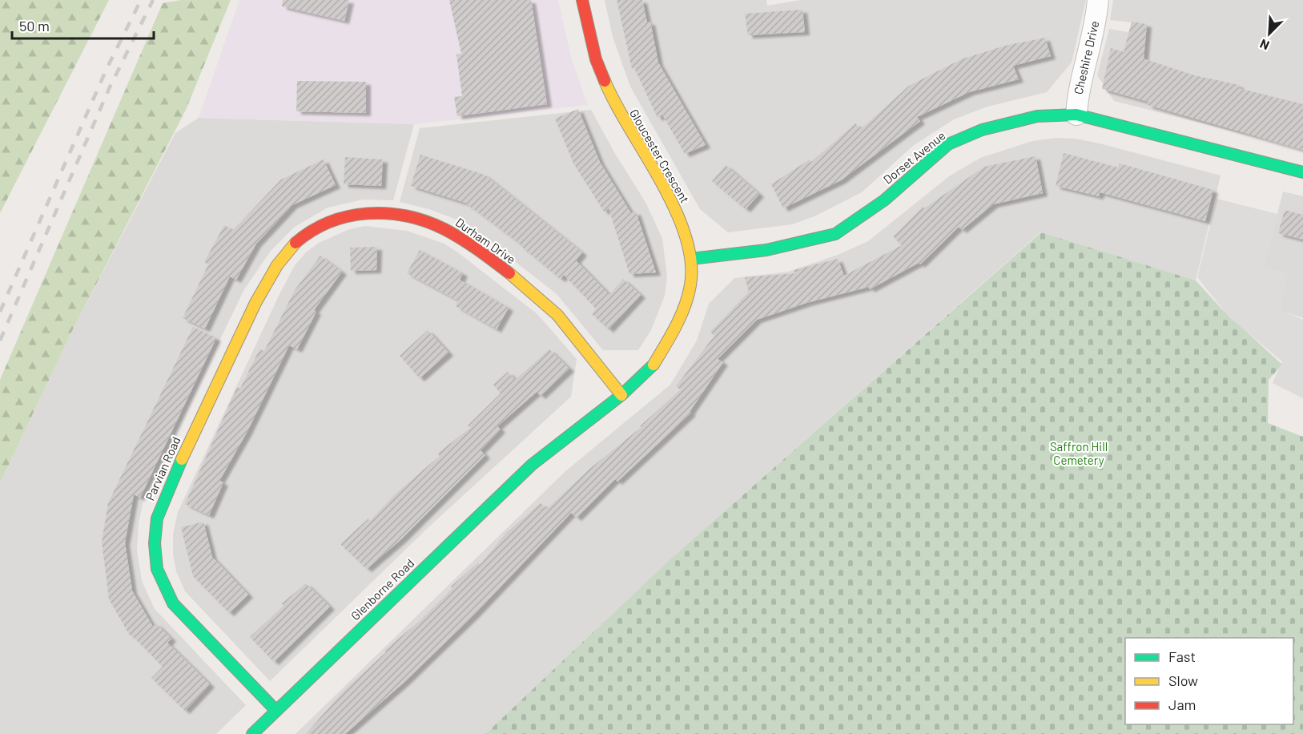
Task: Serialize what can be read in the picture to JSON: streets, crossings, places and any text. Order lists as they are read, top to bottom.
{
  "streets": {
    "street": [
      "Cheshire Drive",
      "Gloucester Crescent",
      "Dorset Avenue",
      "Durham Drive",
      "Parvian Road",
      "Glenborne Road"
    ]
  },
  "crossings": [
    ["Cheshire Drive", "Dorset Avenue"],
    ["Gloucester Crescent", "Dorset Avenue"],
    ["Gloucester Crescent", "Durham Drive"],
    ["Gloucester Crescent", "Glenborne Road"],
    ["Durham Drive", "Parvian Road"],
    ["Parvian Road", "Glenborne Road"]
  ],
  "parks": ["Saffron Hill Cemetery"],
  "legend": ["Fast", "Slow", "Jam"],
  "scale_bar": "50 m",
  "north": "bottom left"
}
